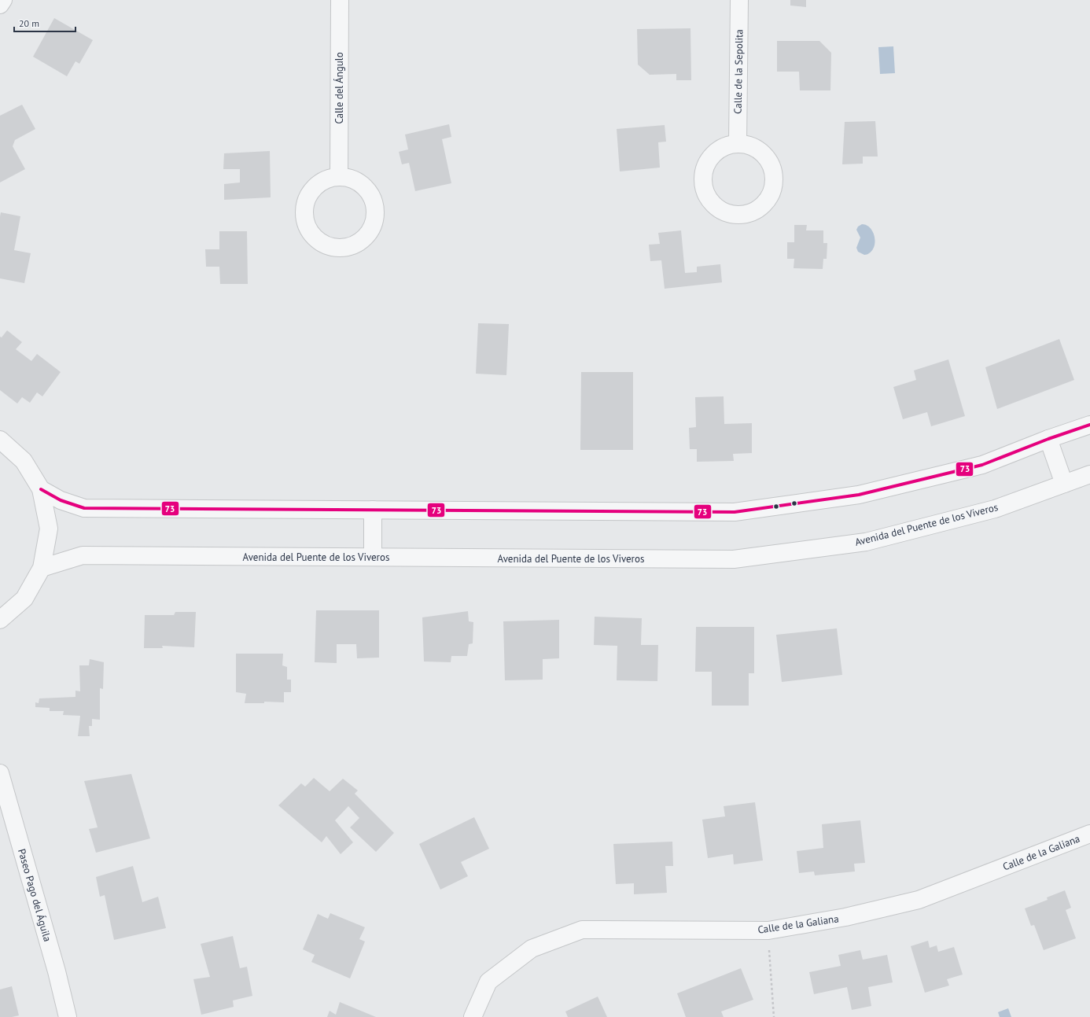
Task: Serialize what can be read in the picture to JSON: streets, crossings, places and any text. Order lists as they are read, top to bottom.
{
  "streets": {
    "street": [
      "Calle de la Sepolita",
      "Calle del Ángulo",
      "Avenida del Puente de los Viveros",
      "Calle de la Galiana",
      "Paseo Pago del Águila"
    ]
  },
  "lines": ["transit line 73"],
  "scale_bar": "20 m"
}
